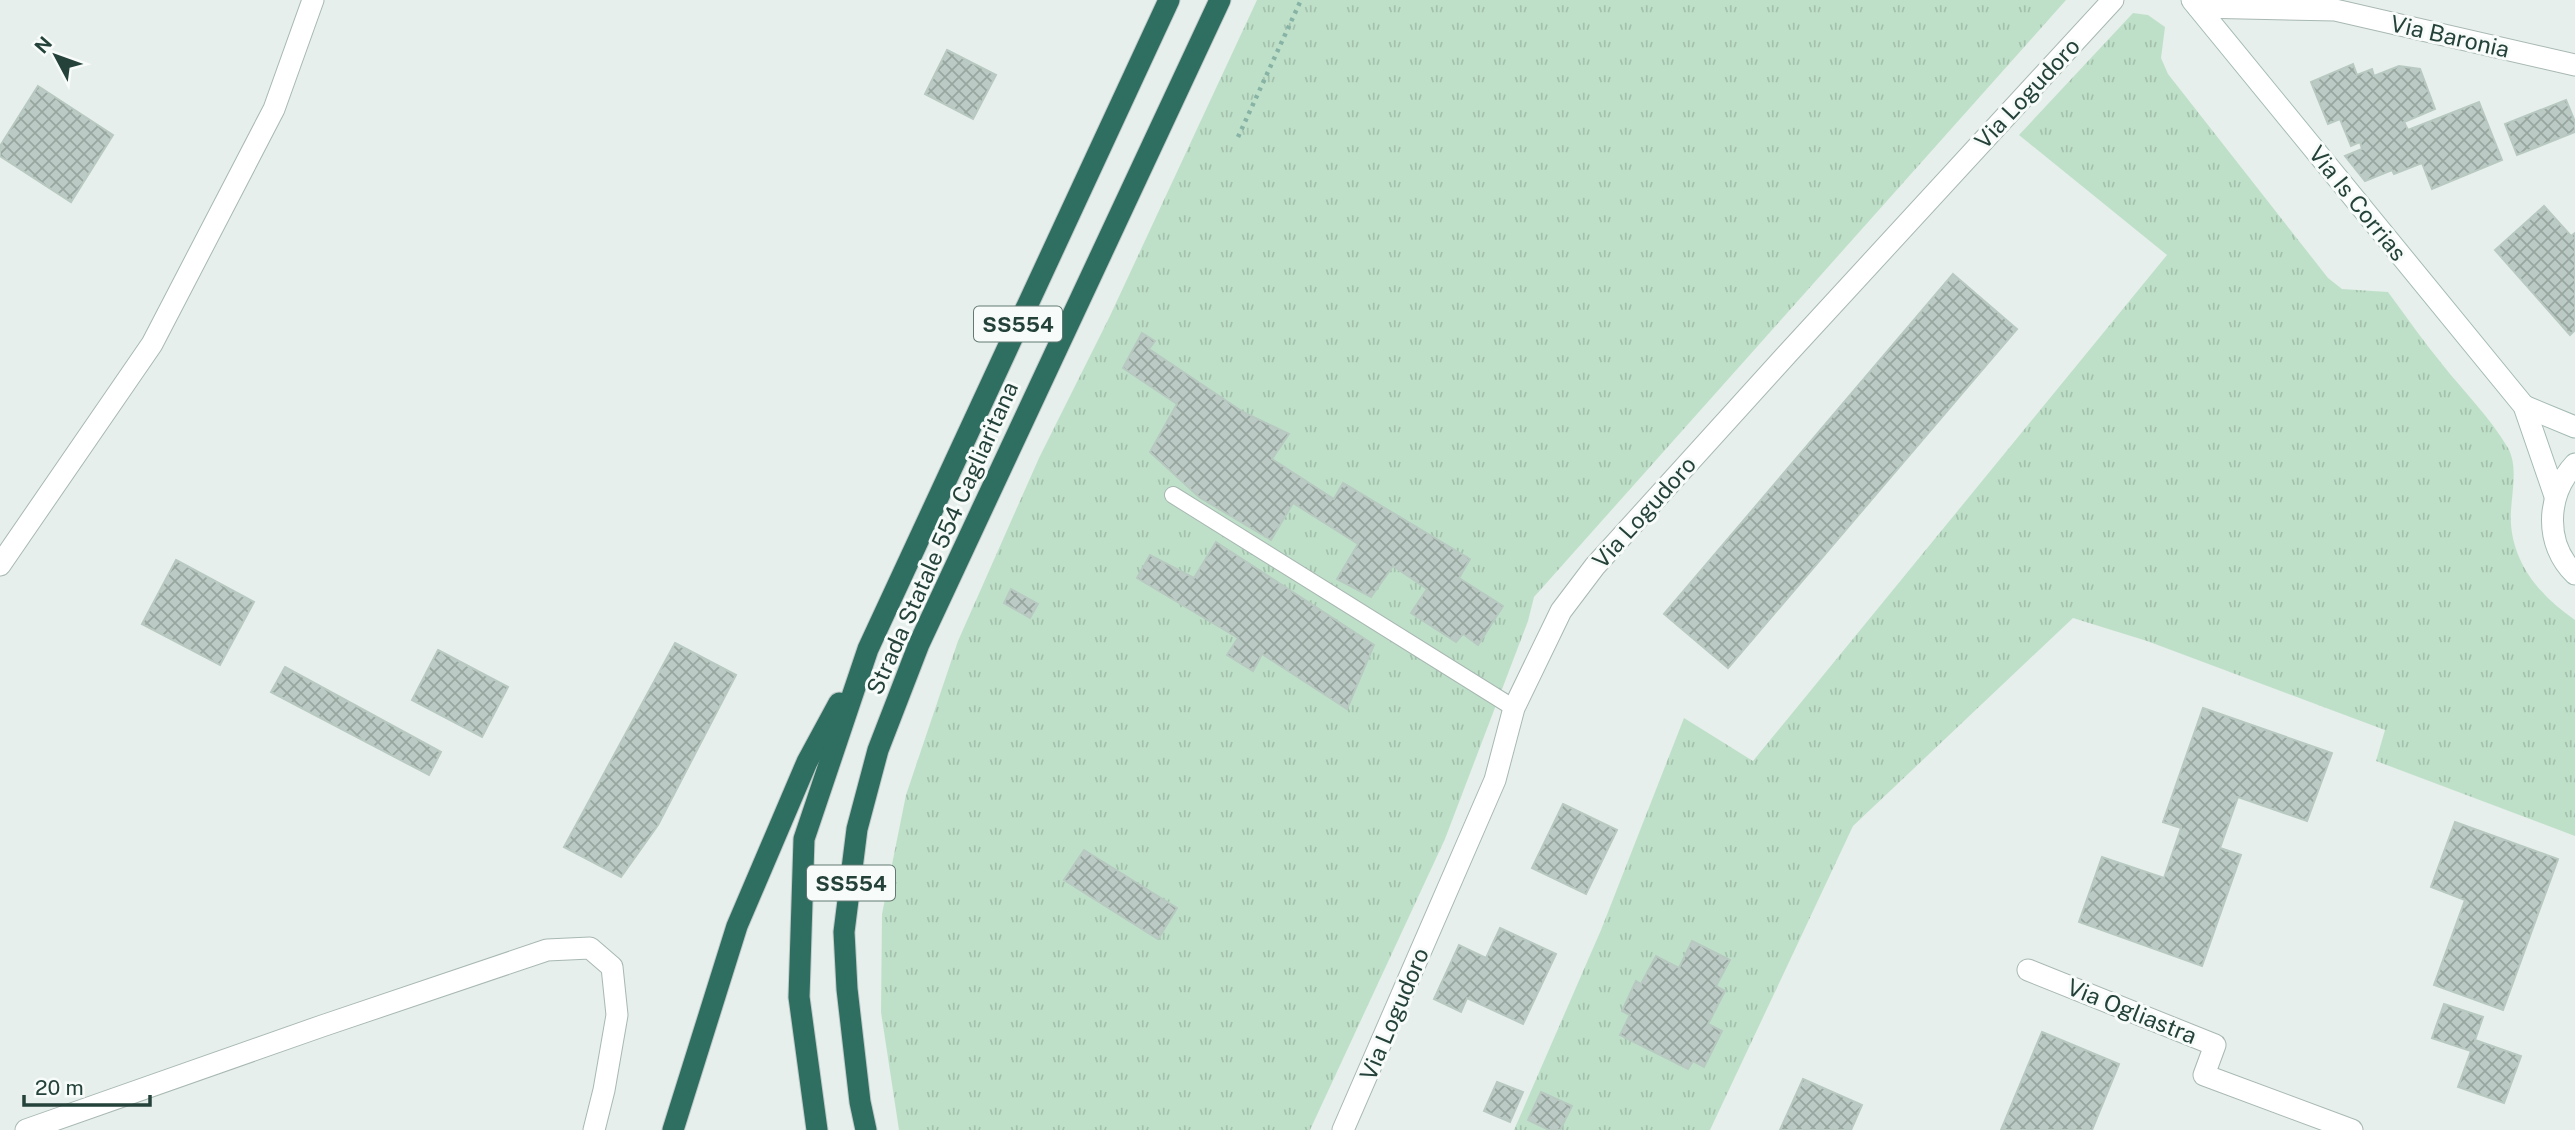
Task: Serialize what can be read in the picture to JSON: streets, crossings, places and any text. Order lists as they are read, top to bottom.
{
  "streets": {
    "highway": ["SS554", "Strada Statale 554 Cagliaritana"],
    "street": [
      "Via Baronia",
      "Via Logudoro",
      "Via Is Corrias",
      "Via Ogliastra"
    ]
  },
  "crossings": [
    ["Via Baronia", "Via Is Corrias"]
  ],
  "scale_bar": "20 m",
  "north": "top left"
}
